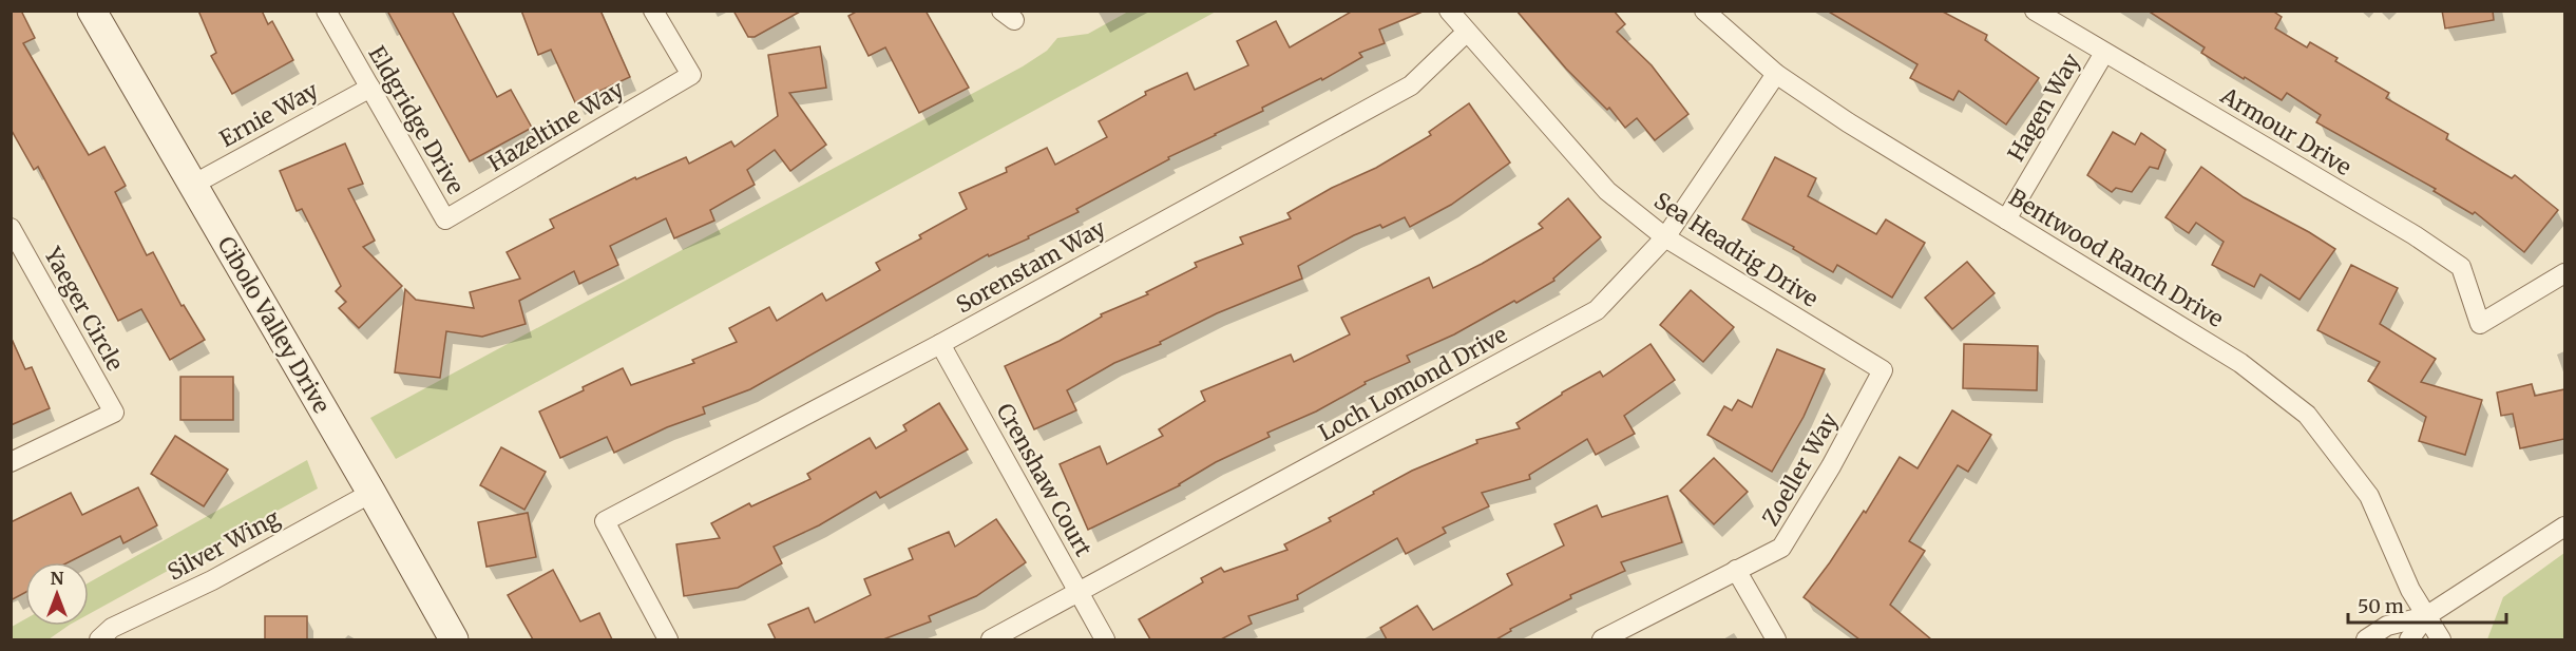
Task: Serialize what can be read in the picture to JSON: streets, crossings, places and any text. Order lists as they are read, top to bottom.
{
  "streets": {
    "main road": ["Cibolo Valley Drive"],
    "street": [
      "Hagen Way",
      "Ernie Way",
      "Eldgridge Drive",
      "Hazeltine Way",
      "Armour Drive",
      "Sea Headrig Drive",
      "Bentwood Ranch Drive",
      "Sorenstam Way",
      "Yaeger Circle",
      "Loch Lomond Drive",
      "Zoeller Way",
      "Crenshaw Court",
      "Silver Wing"
    ]
  },
  "crossings": [
    ["Hagen Way", "Armour Drive"],
    ["Hagen Way", "Bentwood Ranch Drive"],
    ["Ernie Way", "Eldgridge Drive"],
    ["Ernie Way", "Cibolo Valley Drive"],
    ["Eldgridge Drive", "Hazeltine Way"],
    ["Sea Headrig Drive", "Sorenstam Way"],
    ["Sea Headrig Drive", "Loch Lomond Drive"],
    ["Sea Headrig Drive", "Zoeller Way"],
    ["Bentwood Ranch Drive", "Loch Lomond Drive"],
    ["Sorenstam Way", "Crenshaw Court"],
    ["Cibolo Valley Drive", "Silver Wing"],
    ["Loch Lomond Drive", "Crenshaw Court"]
  ],
  "scale_bar": "50 m",
  "north": "top"
}
